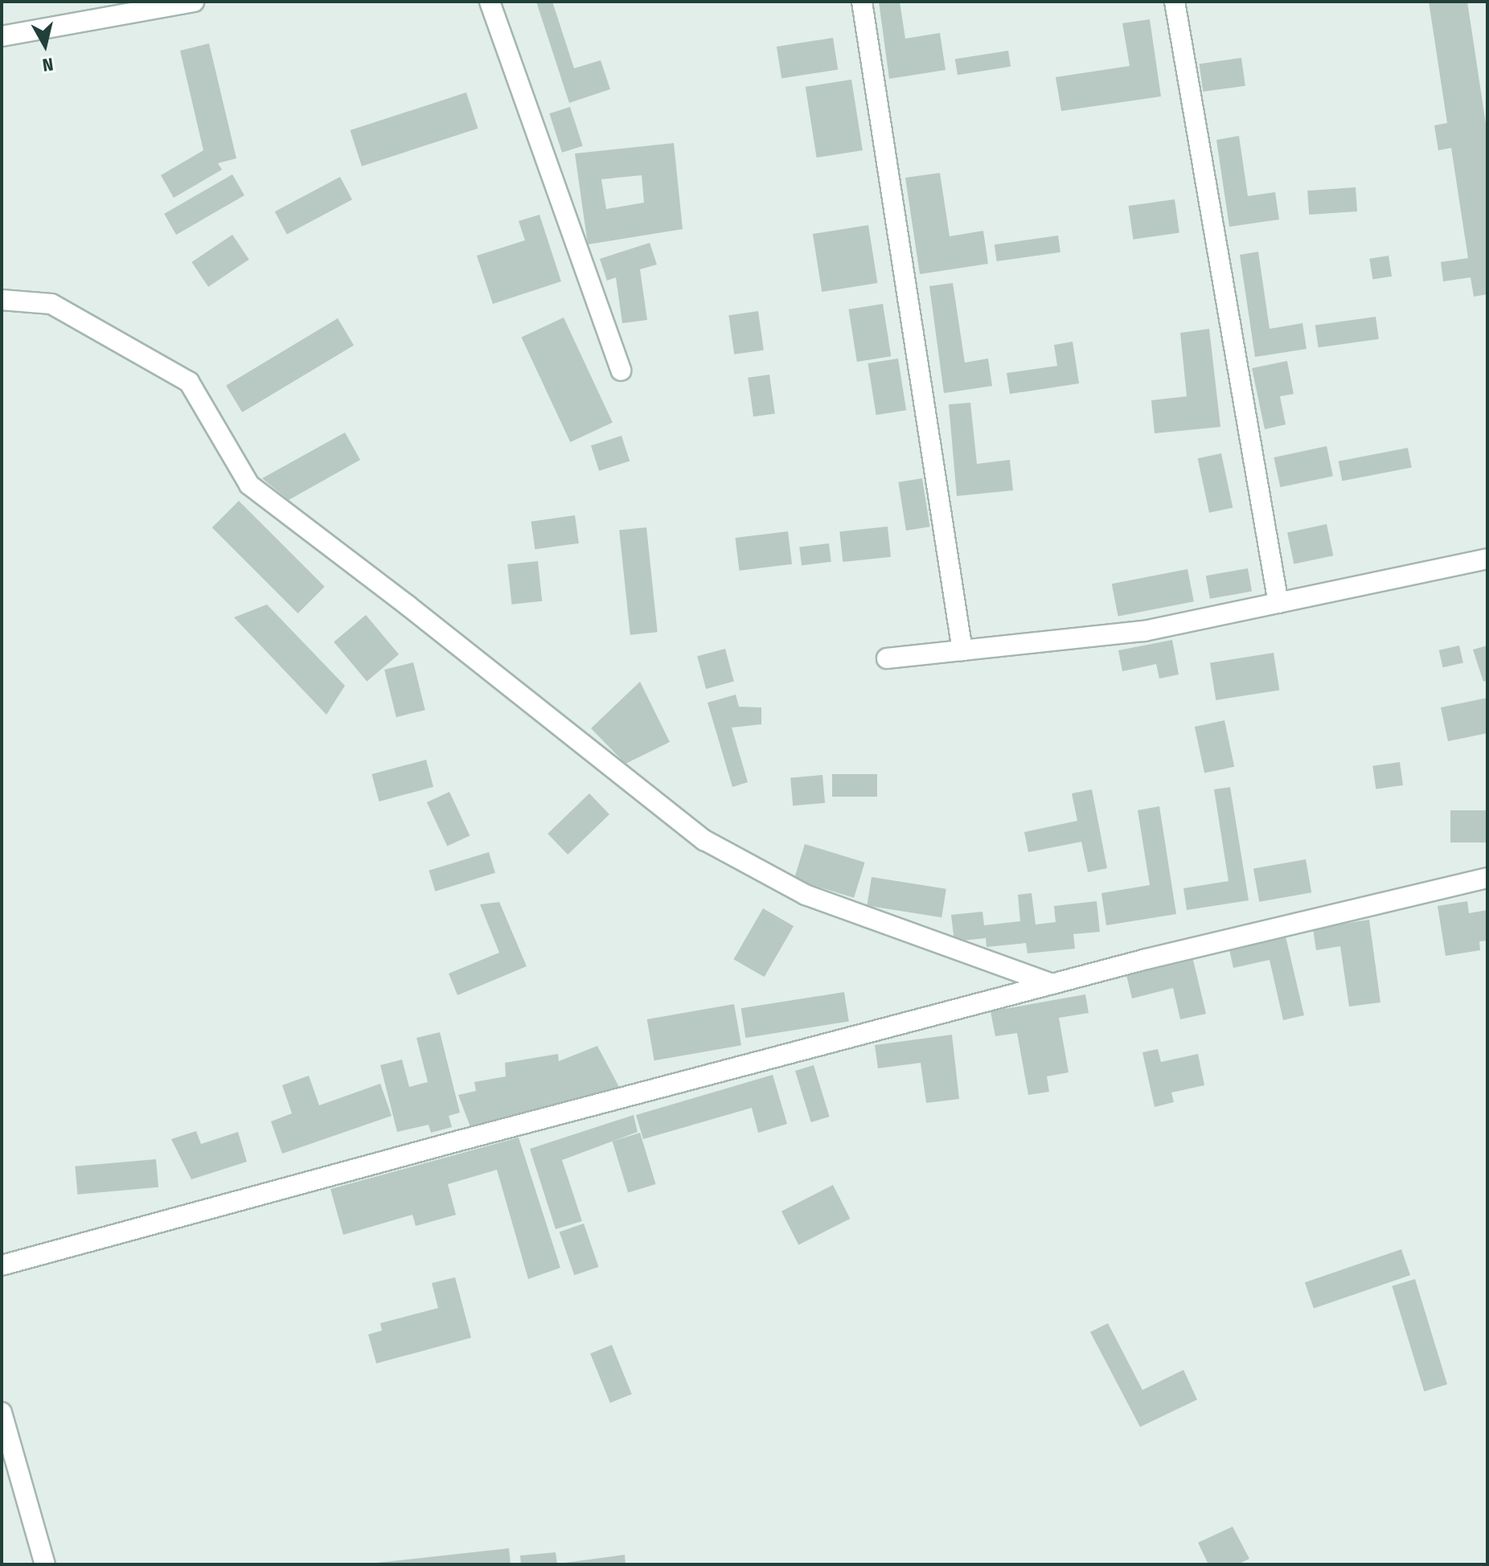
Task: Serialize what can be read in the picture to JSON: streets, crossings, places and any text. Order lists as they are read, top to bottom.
{
  "north": "bottom"
}
